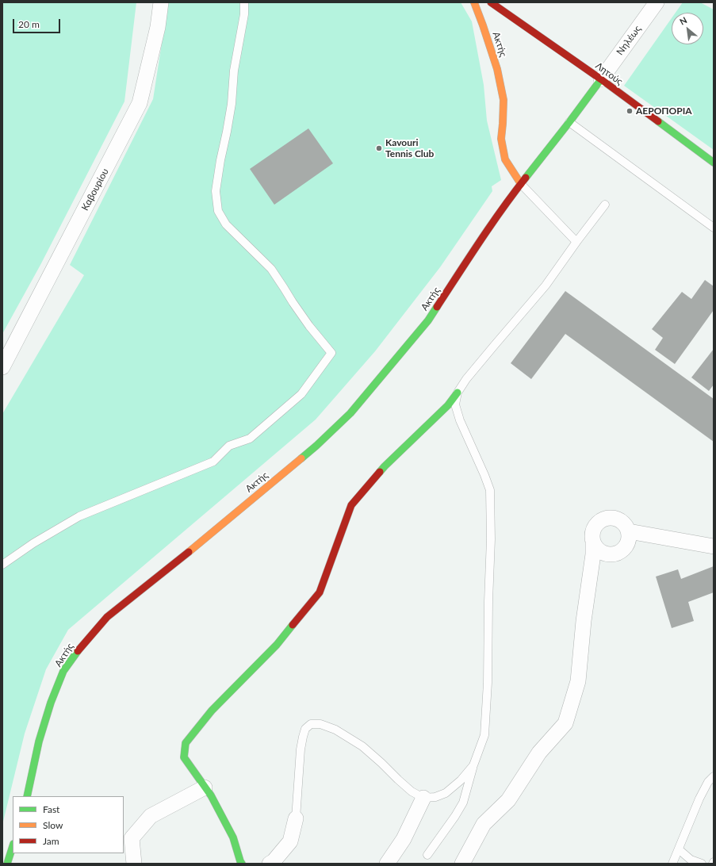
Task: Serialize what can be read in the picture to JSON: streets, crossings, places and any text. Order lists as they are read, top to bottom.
{
  "streets": {
    "street": [
      "Νηλέως",
      "Ακτής",
      "Λητούς",
      "Καβουρίου"
    ]
  },
  "crossings": [
    ["Νηλέως", "Ακτής"],
    ["Νηλέως", "Λητούς"],
    ["Ακτής", "Λητούς"]
  ],
  "places": ["ΑΕΡΟΠΟΡΙΑ", "Kavouri Tennis Club"],
  "legend": ["Fast", "Slow", "Jam"],
  "scale_bar": "20 m",
  "north": "top left"
}
